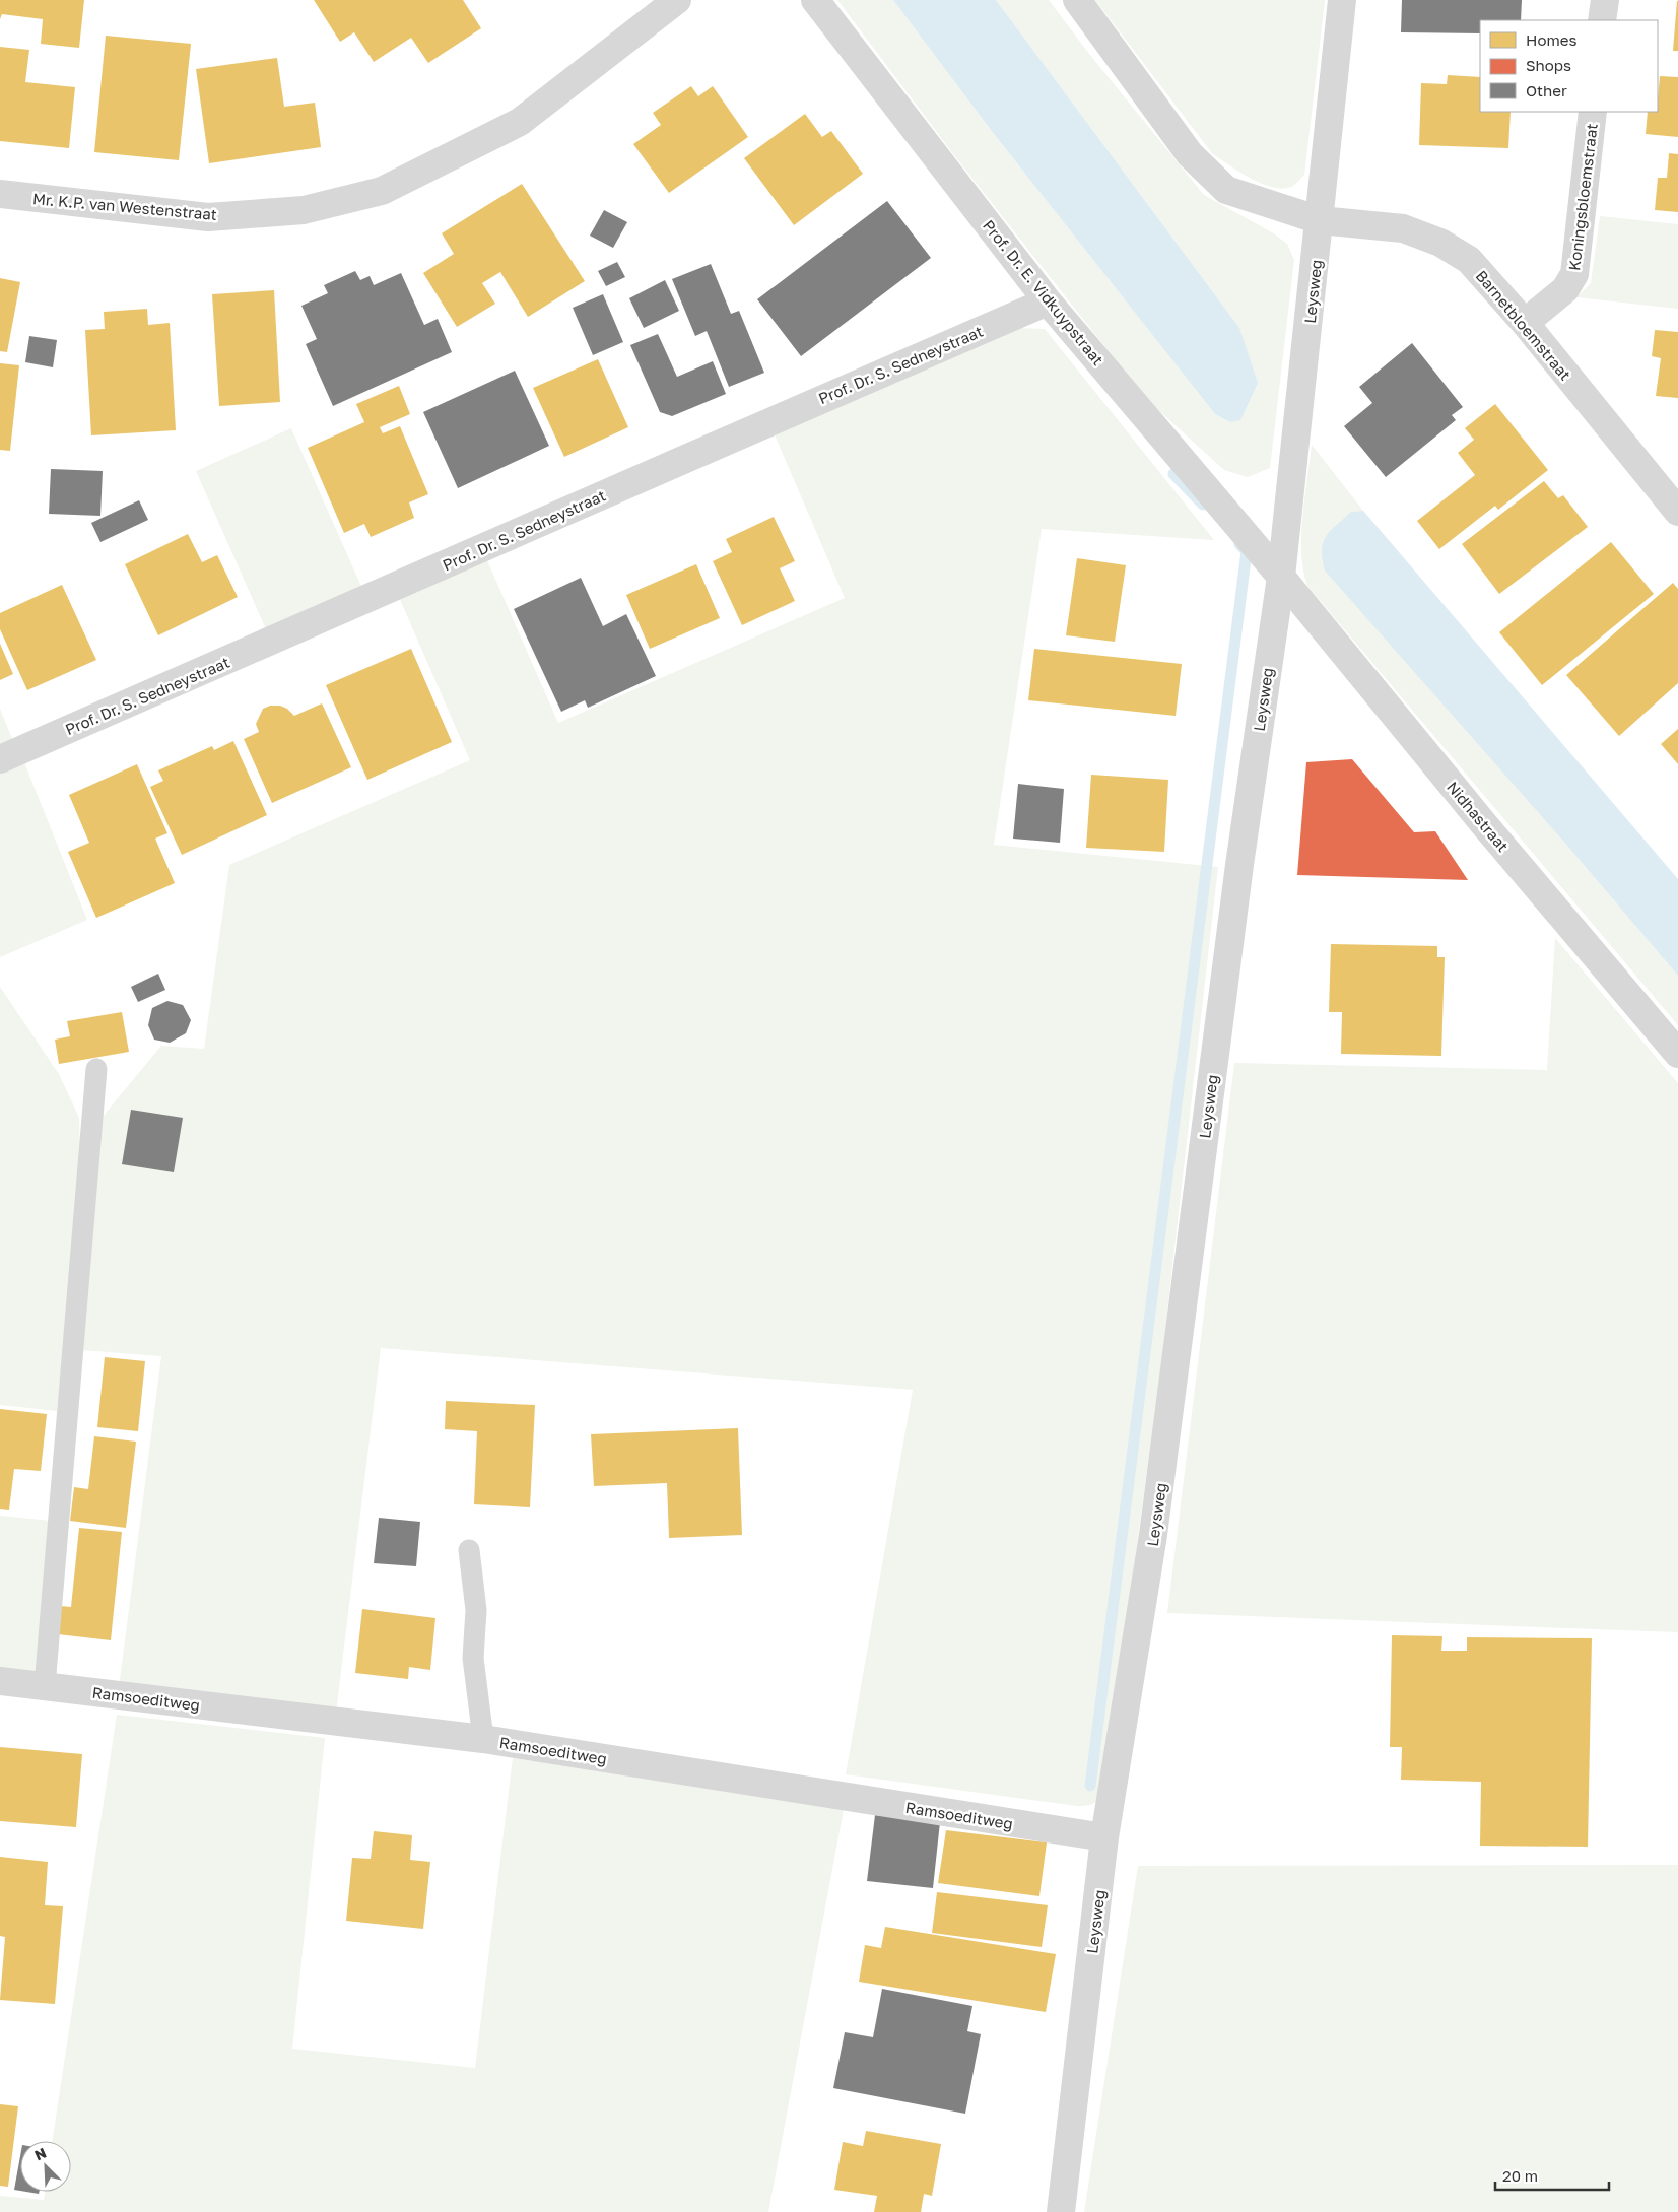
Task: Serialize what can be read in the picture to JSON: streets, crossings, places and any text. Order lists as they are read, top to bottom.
{
  "streets": {
    "street": [
      "Koningsbloemstraat",
      "Mr. K.P. van Westenstraat",
      "Leysweg",
      "Prof. Dr. E. Vidkuypstraat",
      "Barnetbloemstraat",
      "Prof. Dr. S. Sedneystraat",
      "Nidhastraat",
      "Ramsoeditweg"
    ]
  },
  "crossings": [
    ["Koningsbloemstraat", "Barnetbloemstraat"],
    ["Leysweg", "Prof. Dr. E. Vidkuypstraat"],
    ["Leysweg", "Barnetbloemstraat"],
    ["Leysweg", "Nidhastraat"],
    ["Leysweg", "Ramsoeditweg"],
    ["Prof. Dr. E. Vidkuypstraat", "Prof. Dr. S. Sedneystraat"],
    ["Prof. Dr. E. Vidkuypstraat", "Nidhastraat"]
  ],
  "legend": ["Homes", "Shops", "Other"],
  "scale_bar": "20 m",
  "north": "top left"
}
